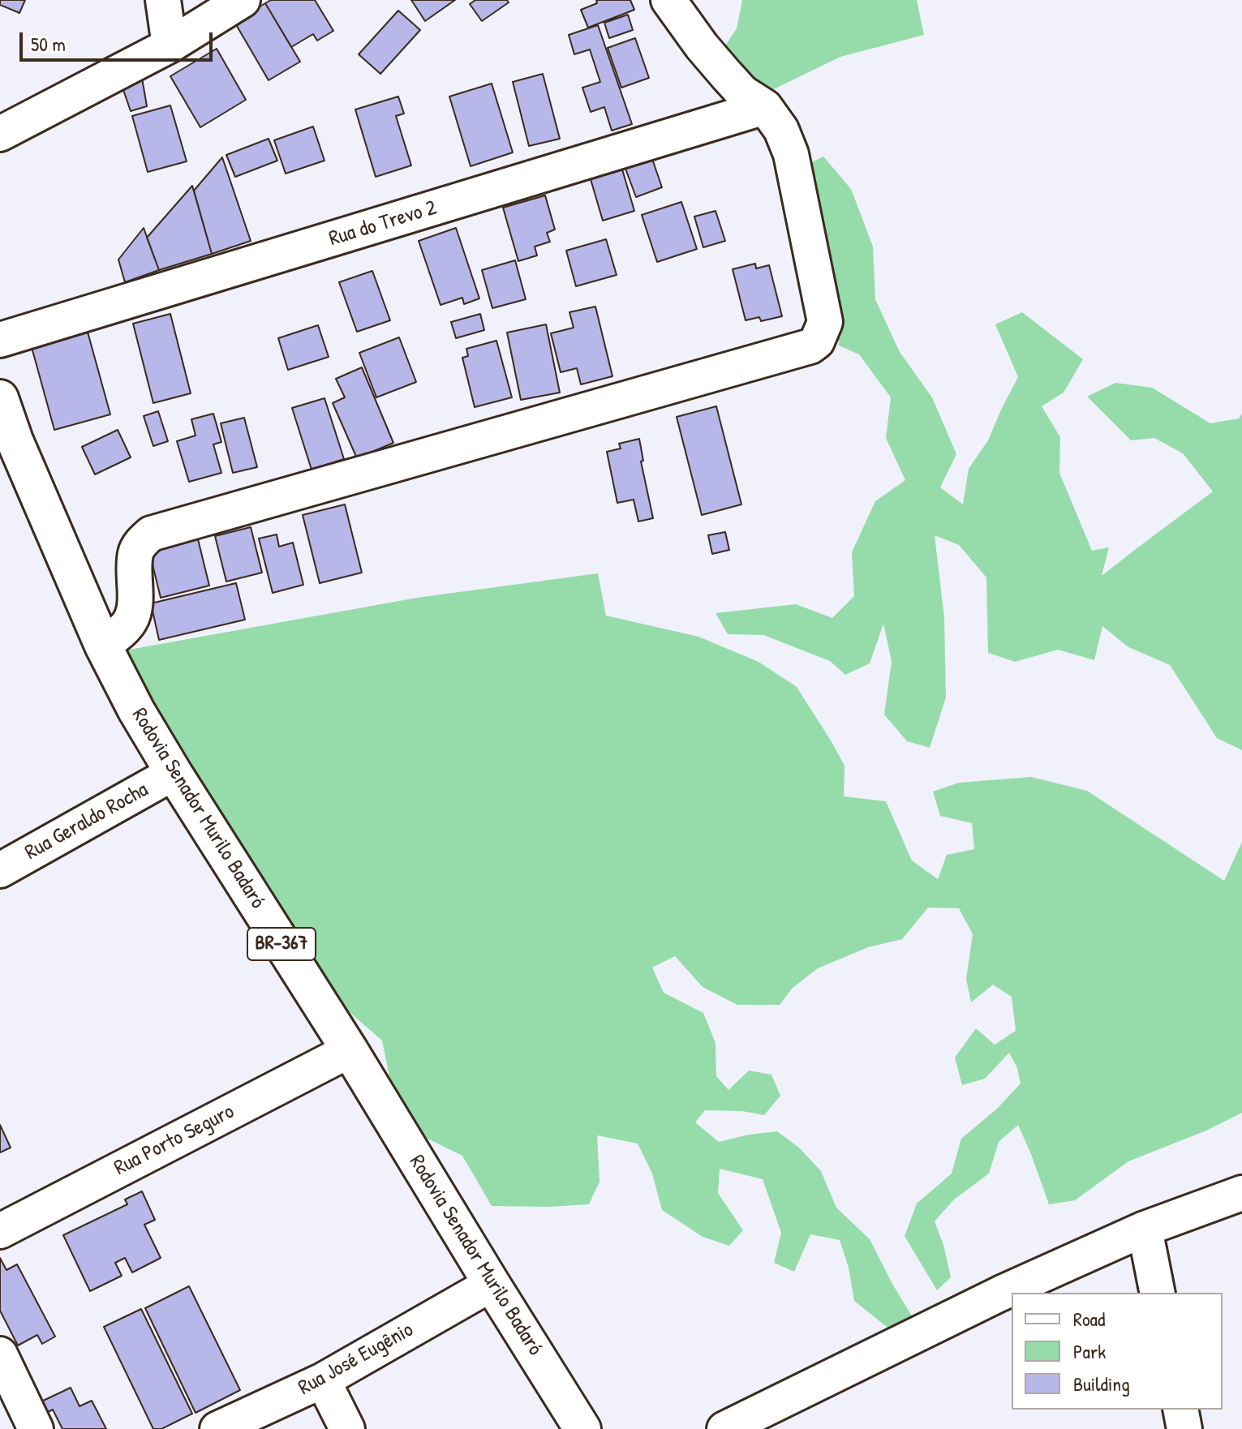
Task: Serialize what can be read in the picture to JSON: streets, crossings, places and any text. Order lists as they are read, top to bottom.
{
  "streets": {
    "main road": ["Rodovia Senador Murilo Badaró", "BR-367"],
    "street": [
      "Rua do Trevo 2",
      "Rua Geraldo Rocha",
      "Rua Porto Seguro",
      "Rua José Eugênio"
    ]
  },
  "crossings": [
    ["Rodovia Senador Murilo Badaró", "Rua Geraldo Rocha"],
    ["Rodovia Senador Murilo Badaró", "Rua Porto Seguro"],
    ["Rodovia Senador Murilo Badaró", "Rua José Eugênio"]
  ],
  "legend": ["Road", "Park", "Building"],
  "scale_bar": "50 m"
}
